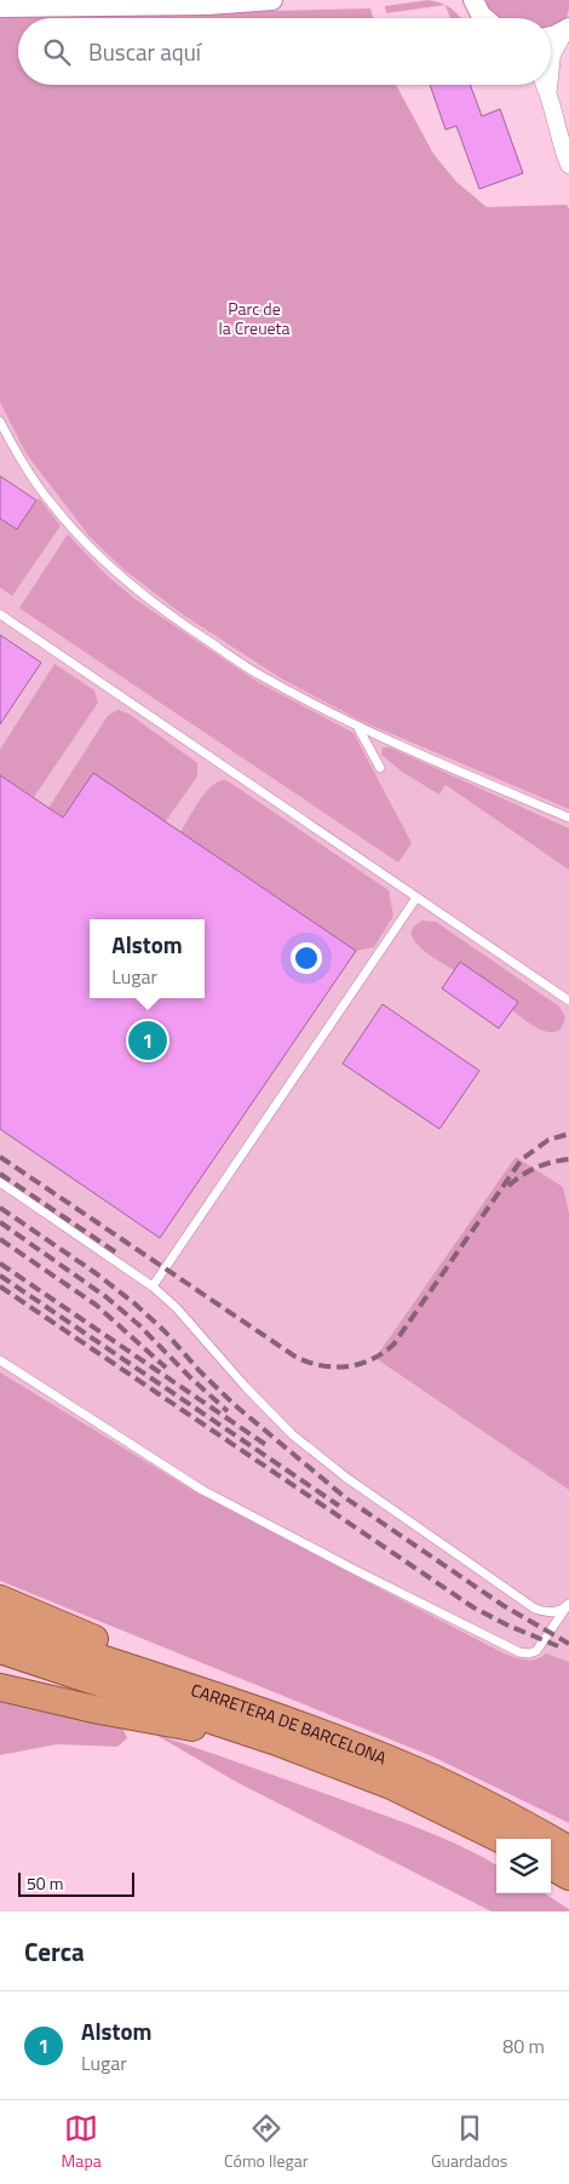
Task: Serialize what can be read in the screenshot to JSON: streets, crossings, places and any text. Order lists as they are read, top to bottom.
{
  "streets": {
    "highway": ["CARRETERA DE BARCELONA"]
  },
  "parks": ["Parc de la Creueta"],
  "scale_bar": "50 m",
  "page": {
    "search": "Buscar aquí",
    "popup": ["Alstom", "Lugar"],
    "pins": "1",
    "scale": "50 m",
    "heading": "Cerca",
    "list": [
      {
        "mark": "1",
        "name": "Alstom",
        "note": "Lugar",
        "value": "80 m"
      }
    ],
    "nav": ["Mapa", "Cómo llegar", "Guardados"]
  }
}
